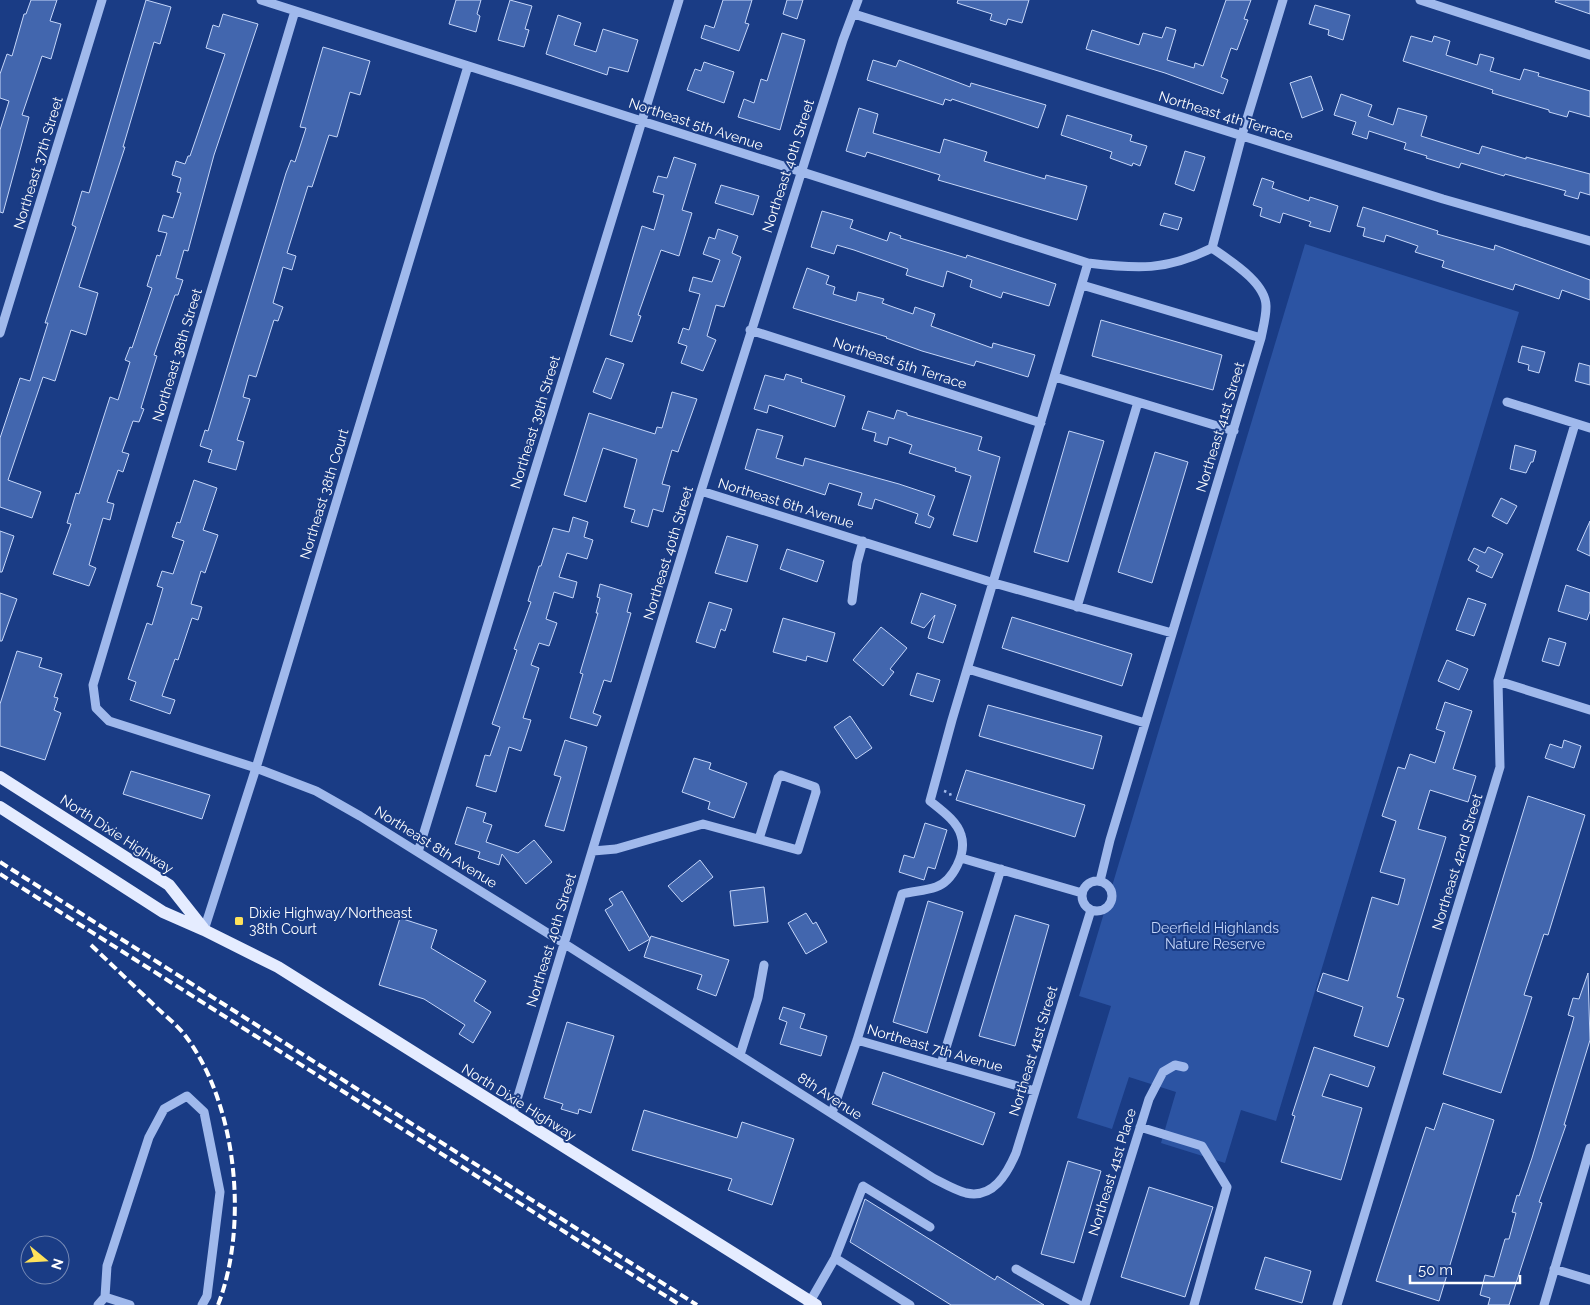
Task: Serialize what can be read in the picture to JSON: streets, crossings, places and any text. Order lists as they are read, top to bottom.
{
  "streets": {
    "main road": ["North Dixie Highway"],
    "street": [
      "Northeast 4th Terrace",
      "Northeast 5th Avenue",
      "Northeast 37th Street",
      "Northeast 40th Street",
      "Northeast 38th Street",
      "Northeast 5th Terrace",
      "Northeast 39th Street",
      "Northeast 41st Street",
      "Northeast 38th Court",
      "Northeast 6th Avenue",
      "Northeast 8th Avenue",
      "Northeast 42nd Street",
      "Northeast 7th Avenue",
      "8th Avenue",
      "Northeast 41st Place"
    ]
  },
  "crossings": [
    ["Northeast 4th Terrace", "Northeast 40th Street"],
    ["Northeast 5th Avenue", "Northeast 40th Street"],
    ["Northeast 5th Avenue", "Northeast 38th Street"],
    ["Northeast 5th Avenue", "Northeast 39th Street"],
    ["Northeast 5th Avenue", "Northeast 41st Street"],
    ["Northeast 5th Avenue", "Northeast 38th Court"],
    ["Northeast 40th Street", "Northeast 5th Terrace"],
    ["Northeast 40th Street", "Northeast 6th Avenue"],
    ["Northeast 40th Street", "North Dixie Highway"],
    ["Northeast 40th Street", "Northeast 8th Avenue"],
    ["Northeast 38th Street", "Northeast 8th Avenue"],
    ["Northeast 39th Street", "Northeast 8th Avenue"],
    ["Northeast 41st Street", "Northeast 6th Avenue"],
    ["Northeast 41st Street", "Northeast 7th Avenue"],
    ["Northeast 41st Street", "8th Avenue"],
    ["Northeast 38th Court", "North Dixie Highway"],
    ["Northeast 38th Court", "Northeast 8th Avenue"],
    ["Northeast 8th Avenue", "8th Avenue"]
  ],
  "parks": ["Deerfield Highlands Nature Reserve"],
  "places": {
    "transit": ["Dixie Highway/Northeast 38th Court"]
  },
  "scale_bar": "50 m",
  "north": "right"
}
